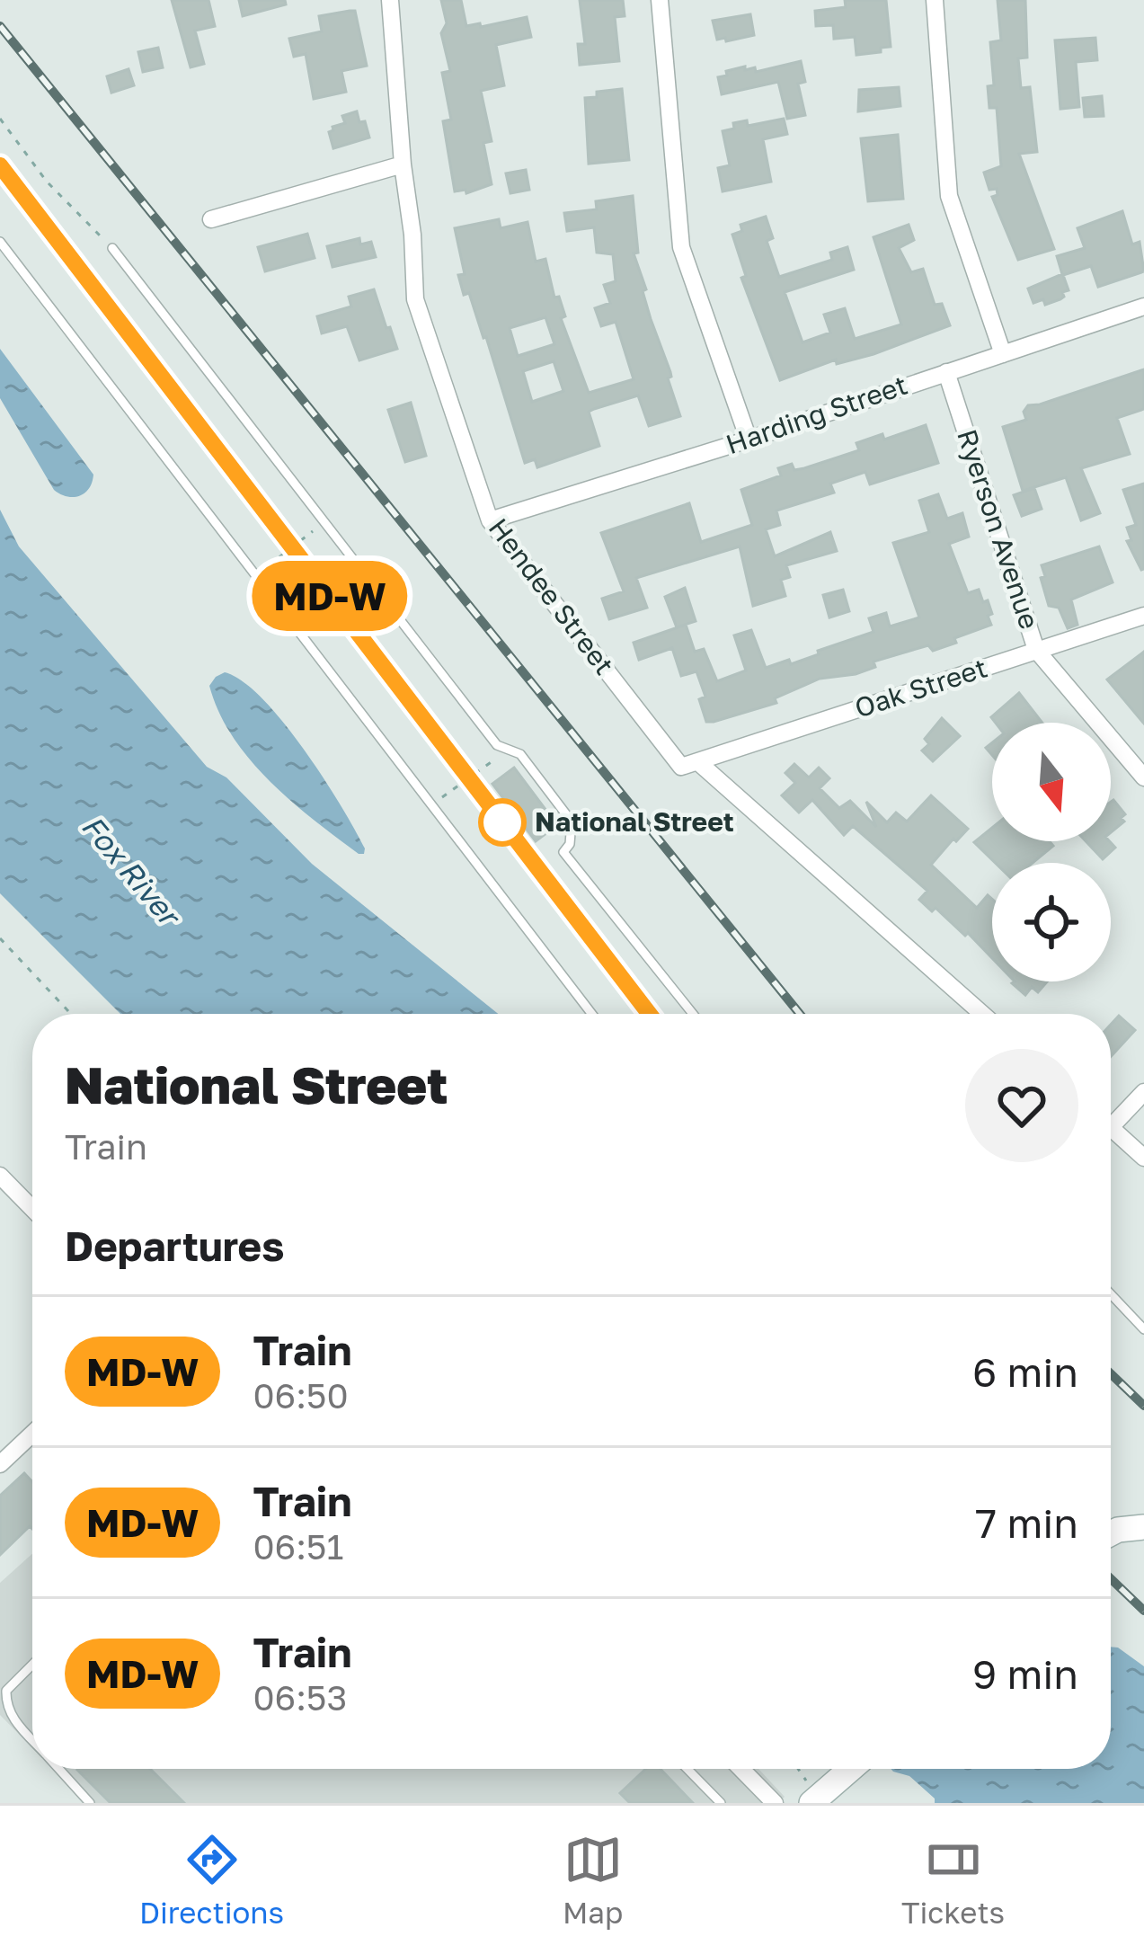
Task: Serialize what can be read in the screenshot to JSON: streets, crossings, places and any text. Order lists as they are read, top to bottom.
{
  "streets": {
    "street": [
      "Harding Street",
      "Ryerson Avenue",
      "Hendee Street",
      "Oak Street"
    ]
  },
  "crossings": [
    ["Harding Street", "Ryerson Avenue"],
    ["Harding Street", "Hendee Street"],
    ["Ryerson Avenue", "Oak Street"],
    ["Hendee Street", "Oak Street"]
  ],
  "water": ["Fox River"],
  "places": ["National Street"],
  "north": "bottom",
  "page": {
    "on_map": "MD-W",
    "heading": [
      ["National Street", "Train"],
      "Departures"
    ],
    "list": [
      {
        "mark": "MD-W",
        "name": "Train",
        "note": "06:50",
        "value": "6 min"
      },
      {
        "mark": "MD-W",
        "name": "Train",
        "note": "06:51",
        "value": "7 min"
      },
      {
        "mark": "MD-W",
        "name": "Train",
        "note": "06:53",
        "value": "9 min"
      }
    ],
    "tabs": ["Directions", "Map", "Tickets"]
  }
}
